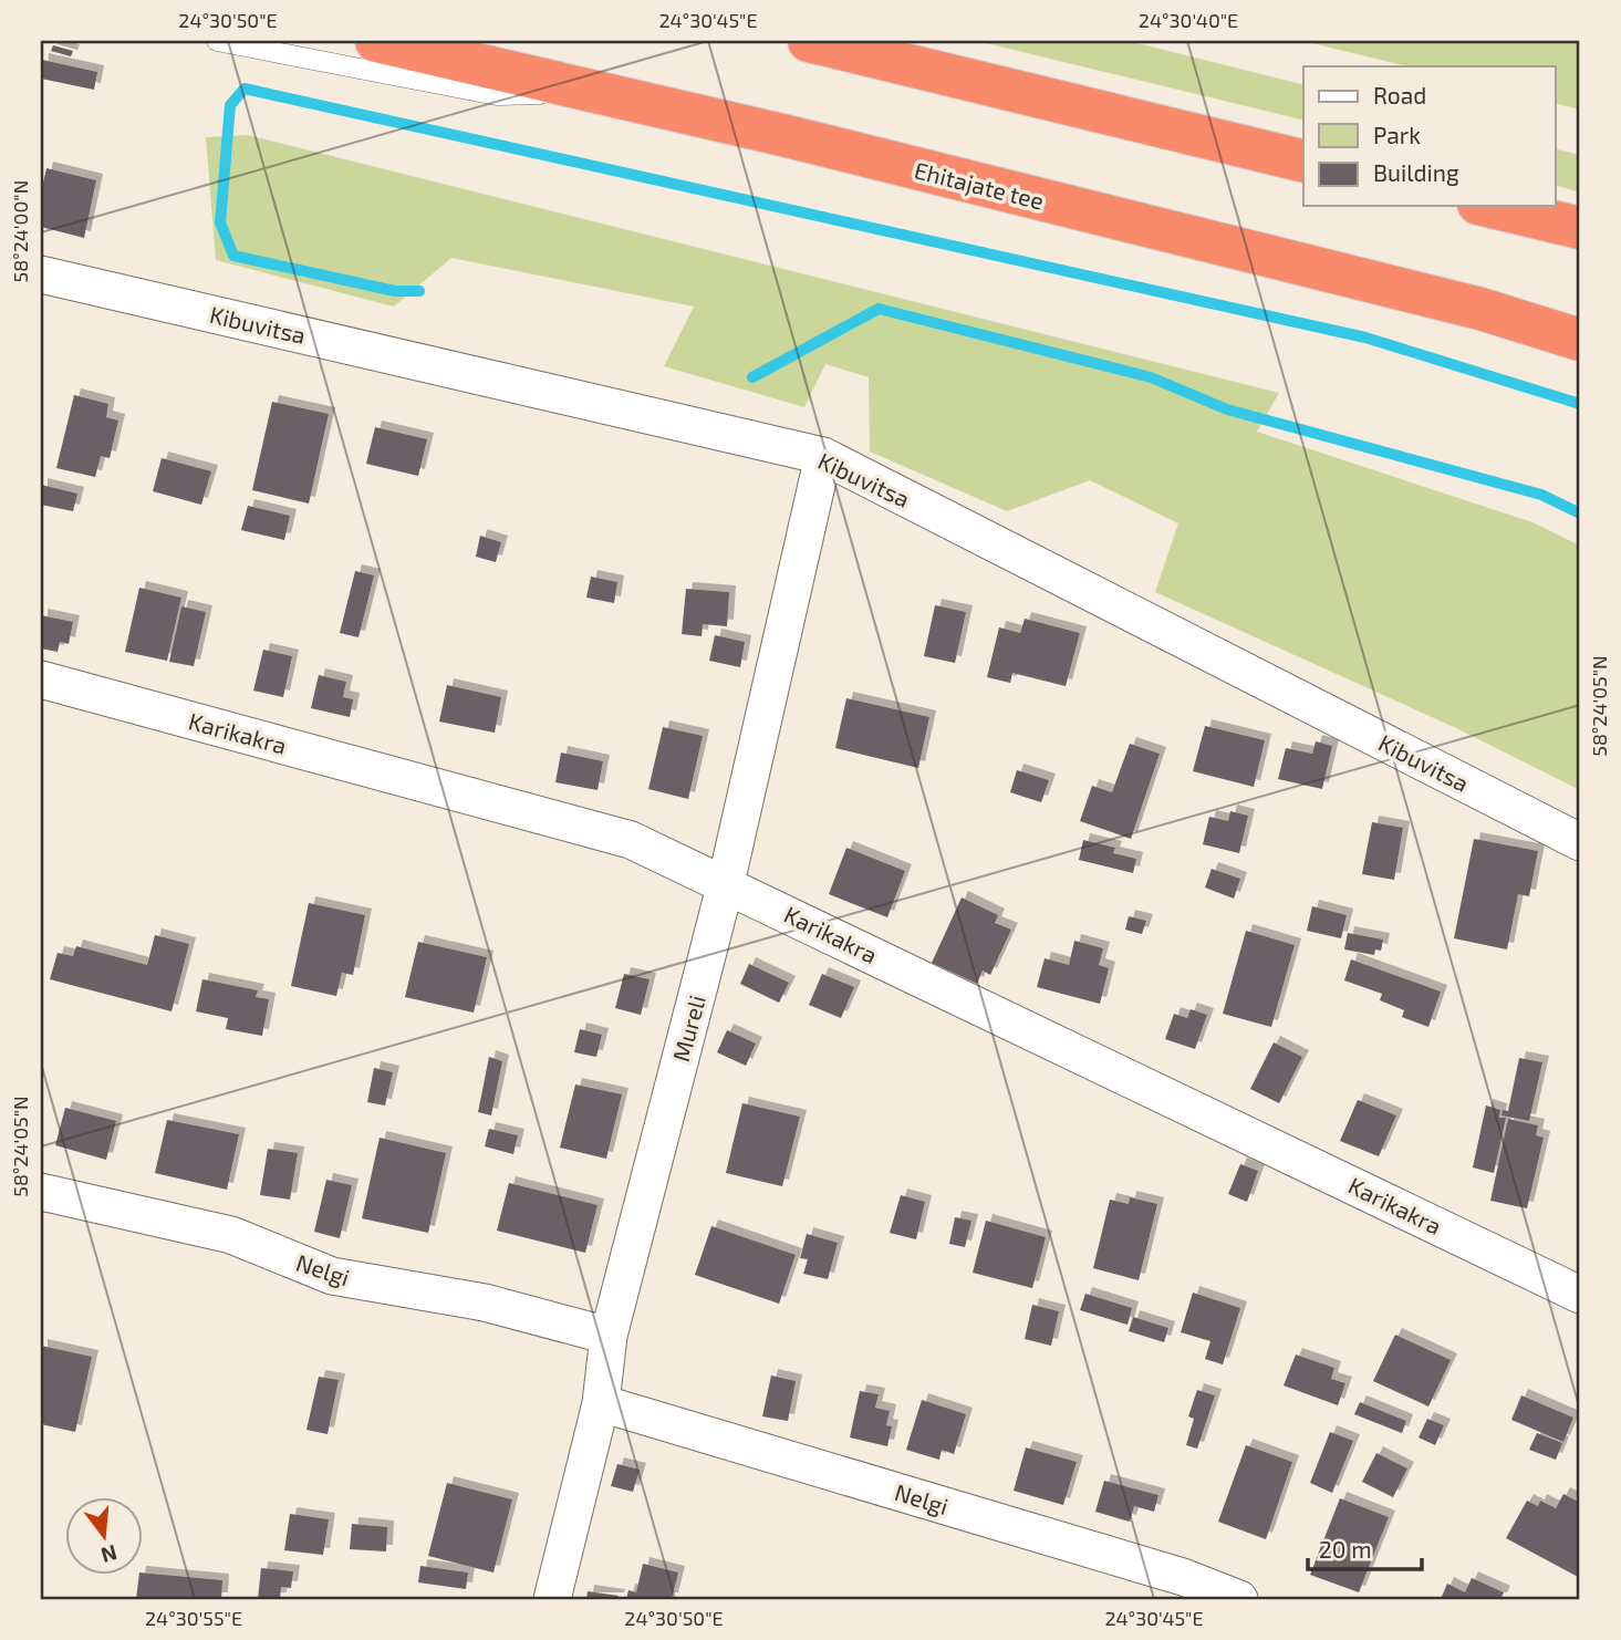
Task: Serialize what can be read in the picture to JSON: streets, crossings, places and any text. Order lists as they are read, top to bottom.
{
  "streets": {
    "highway": ["Ehitajate tee"],
    "street": [
      "Kibuvitsa",
      "Karikakra",
      "Mureli",
      "Nelgi"
    ]
  },
  "crossings": [
    ["Kibuvitsa", "Mureli"],
    ["Karikakra", "Mureli"],
    ["Mureli", "Nelgi"]
  ],
  "legend": ["Road", "Park", "Building"],
  "scale_bar": "20 m",
  "north": "bottom",
  "coordinates": [
    "24°30'50\"E",
    "24°30'45\"E",
    "24°30'40\"E",
    "58°24'00\"N",
    "58°24'05\"N",
    "24°30'55\"E"
  ]
}
